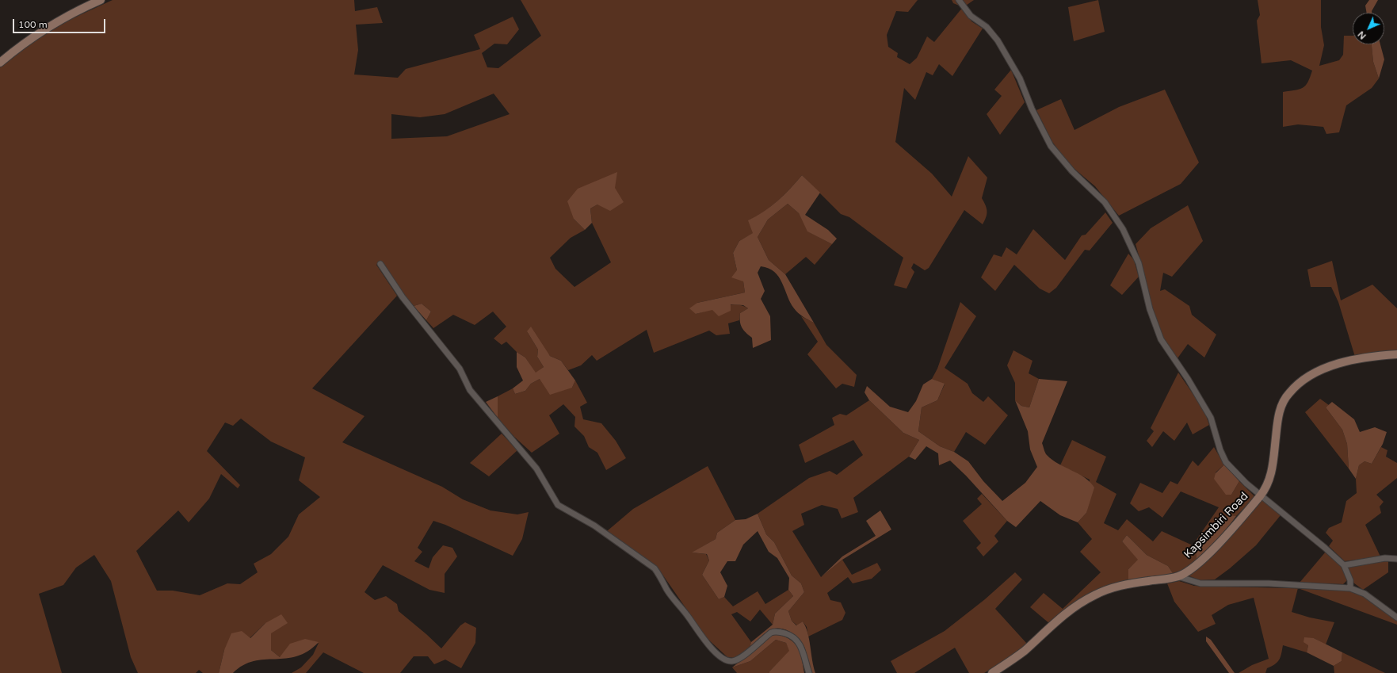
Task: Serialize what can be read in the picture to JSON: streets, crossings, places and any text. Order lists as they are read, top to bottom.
{
  "streets": {
    "street": ["Kapsimbiri Road"]
  },
  "scale_bar": "100 m",
  "north": "bottom left"
}
